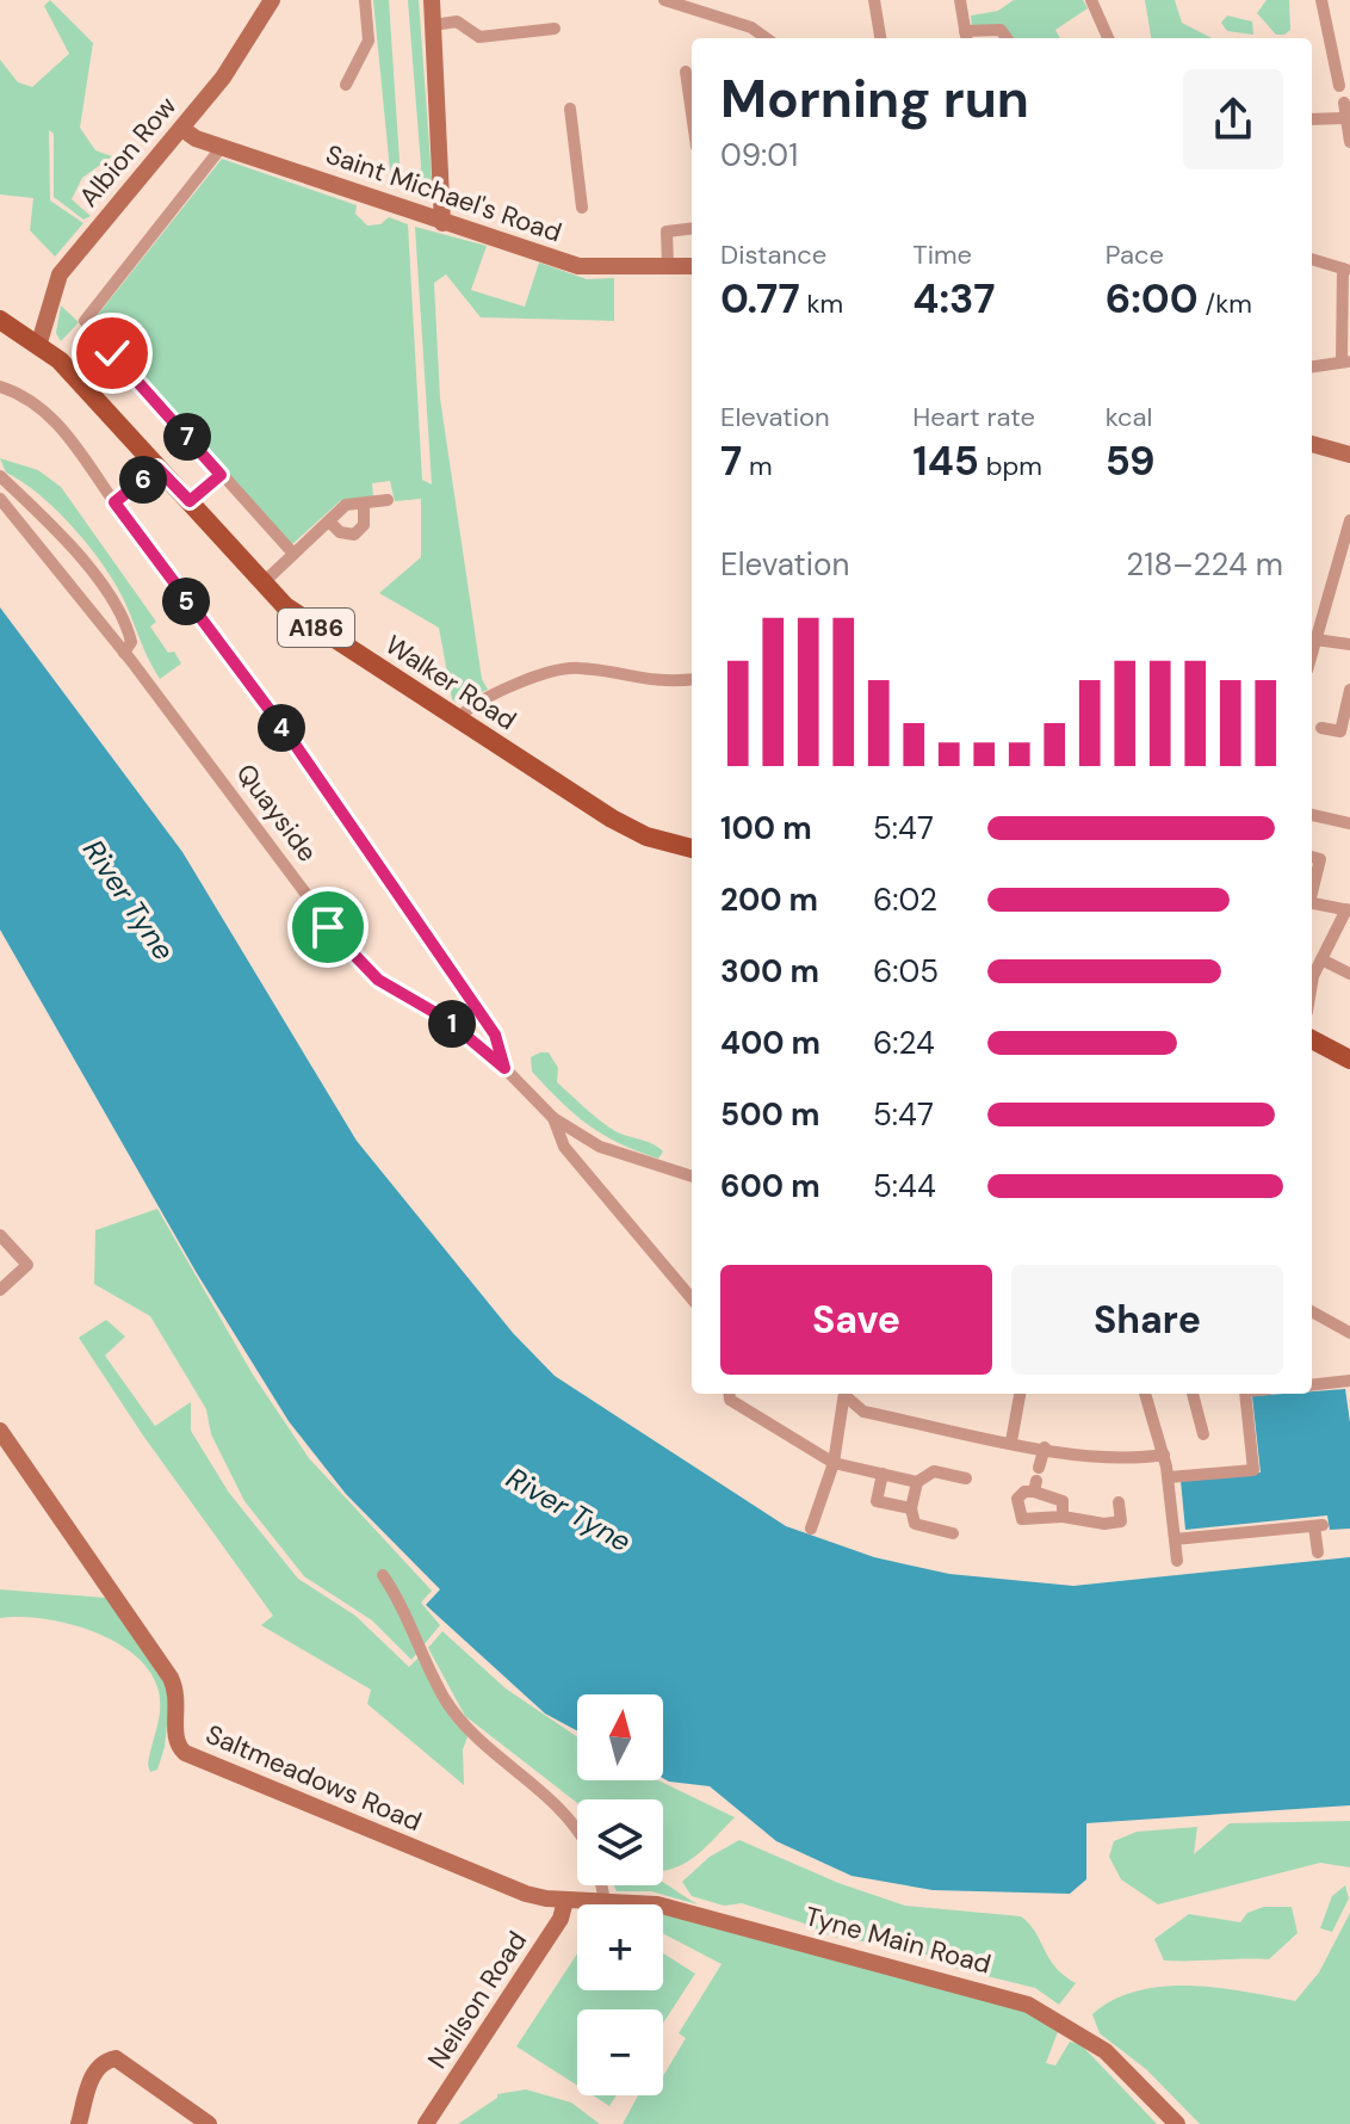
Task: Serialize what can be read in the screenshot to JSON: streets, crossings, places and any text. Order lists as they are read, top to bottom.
{
  "streets": {
    "main road": ["A186", "Walker Road"],
    "street": [
      "Albion Row",
      "Saint Michael's Road",
      "Quayside",
      "Saltmeadows Road",
      "Tyne Main Road",
      "Neilson Road"
    ]
  },
  "crossings": [
    ["Albion Row", "Saint Michael's Road"],
    ["Albion Row", "Walker Road"],
    ["Saltmeadows Road", "Tyne Main Road"],
    ["Saltmeadows Road", "Neilson Road"],
    ["Tyne Main Road", "Neilson Road"]
  ],
  "water": ["River Tyne"],
  "north": "top",
  "page": {
    "heading": ["Morning run", "09:01"],
    "stats": [
      ["Distance", "0.77 km"],
      ["Time", "4:37"],
      ["Pace", "6:00 /km"],
      ["Elevation", "7 m"],
      ["Heart rate", "145 bpm"],
      ["kcal", "59"]
    ],
    "pins": [
      "7",
      "6",
      "5",
      "4",
      "1"
    ],
    "chart": ["Elevation", "218–224 m"],
    "list": [
      {
        "name": "100 m",
        "note": "5:47"
      },
      {
        "name": "200 m",
        "note": "6:02"
      },
      {
        "name": "300 m",
        "note": "6:05"
      },
      {
        "name": "400 m",
        "note": "6:24"
      },
      {
        "name": "500 m",
        "note": "5:47"
      },
      {
        "name": "600 m",
        "note": "5:44"
      }
    ],
    "buttons": ["Save", "Share"],
    "map_buttons": ["+", "−"]
  }
}
